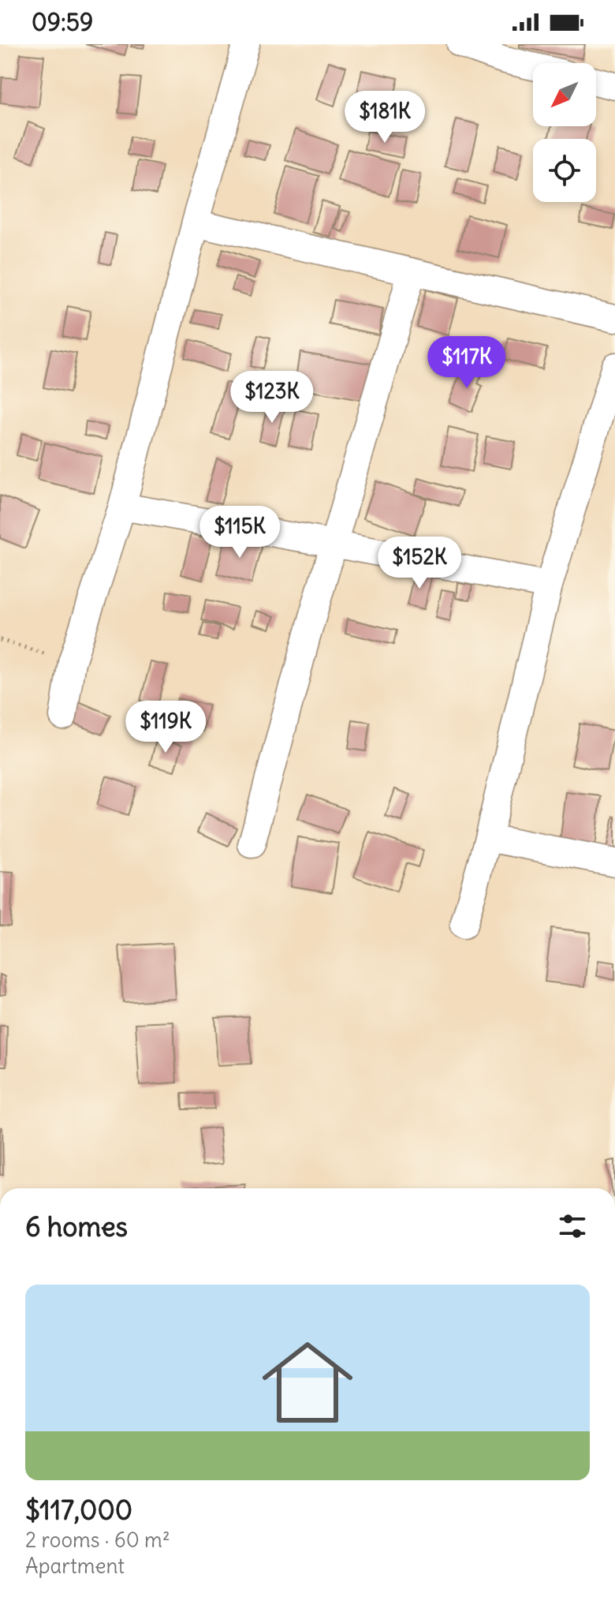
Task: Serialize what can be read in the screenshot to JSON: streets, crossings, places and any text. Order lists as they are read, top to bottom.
{
  "north": "bottom left",
  "page": {
    "status": "09:59",
    "price": [
      "$181K",
      "$117K",
      "$123K",
      "$115K",
      "$152K",
      "$119K"
    ],
    "heading": "6 homes",
    "list": [
      {
        "name": "$117,000",
        "note": "2 rooms · 60 m² · Apartment"
      }
    ]
  }
}
